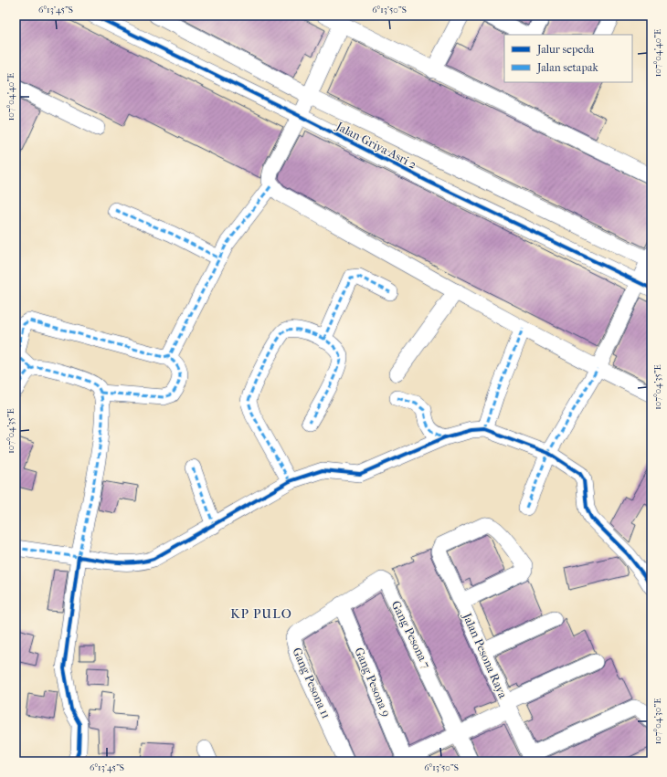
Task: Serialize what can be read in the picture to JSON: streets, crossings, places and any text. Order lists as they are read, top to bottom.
{
  "streets": {
    "street": [
      "Jalan Griya Asri 2",
      "Gang Pesona 7",
      "Jalan Pesona Raya",
      "Gang Pesona 9",
      "Gang Pesona 11"
    ]
  },
  "crossings": [
    ["Gang Pesona 7", "Gang Pesona 9"],
    ["Gang Pesona 7", "Gang Pesona 11"],
    ["Gang Pesona 9", "Gang Pesona 11"]
  ],
  "districts": ["KP PULO"],
  "legend": ["Jalur sepeda", "Jalan setapak"],
  "coordinates": [
    "6°13'45\"S",
    "6°13'50\"S",
    "107°04'40\"E",
    "107°04'35\"E",
    "107°04'30\"E"
  ]
}
